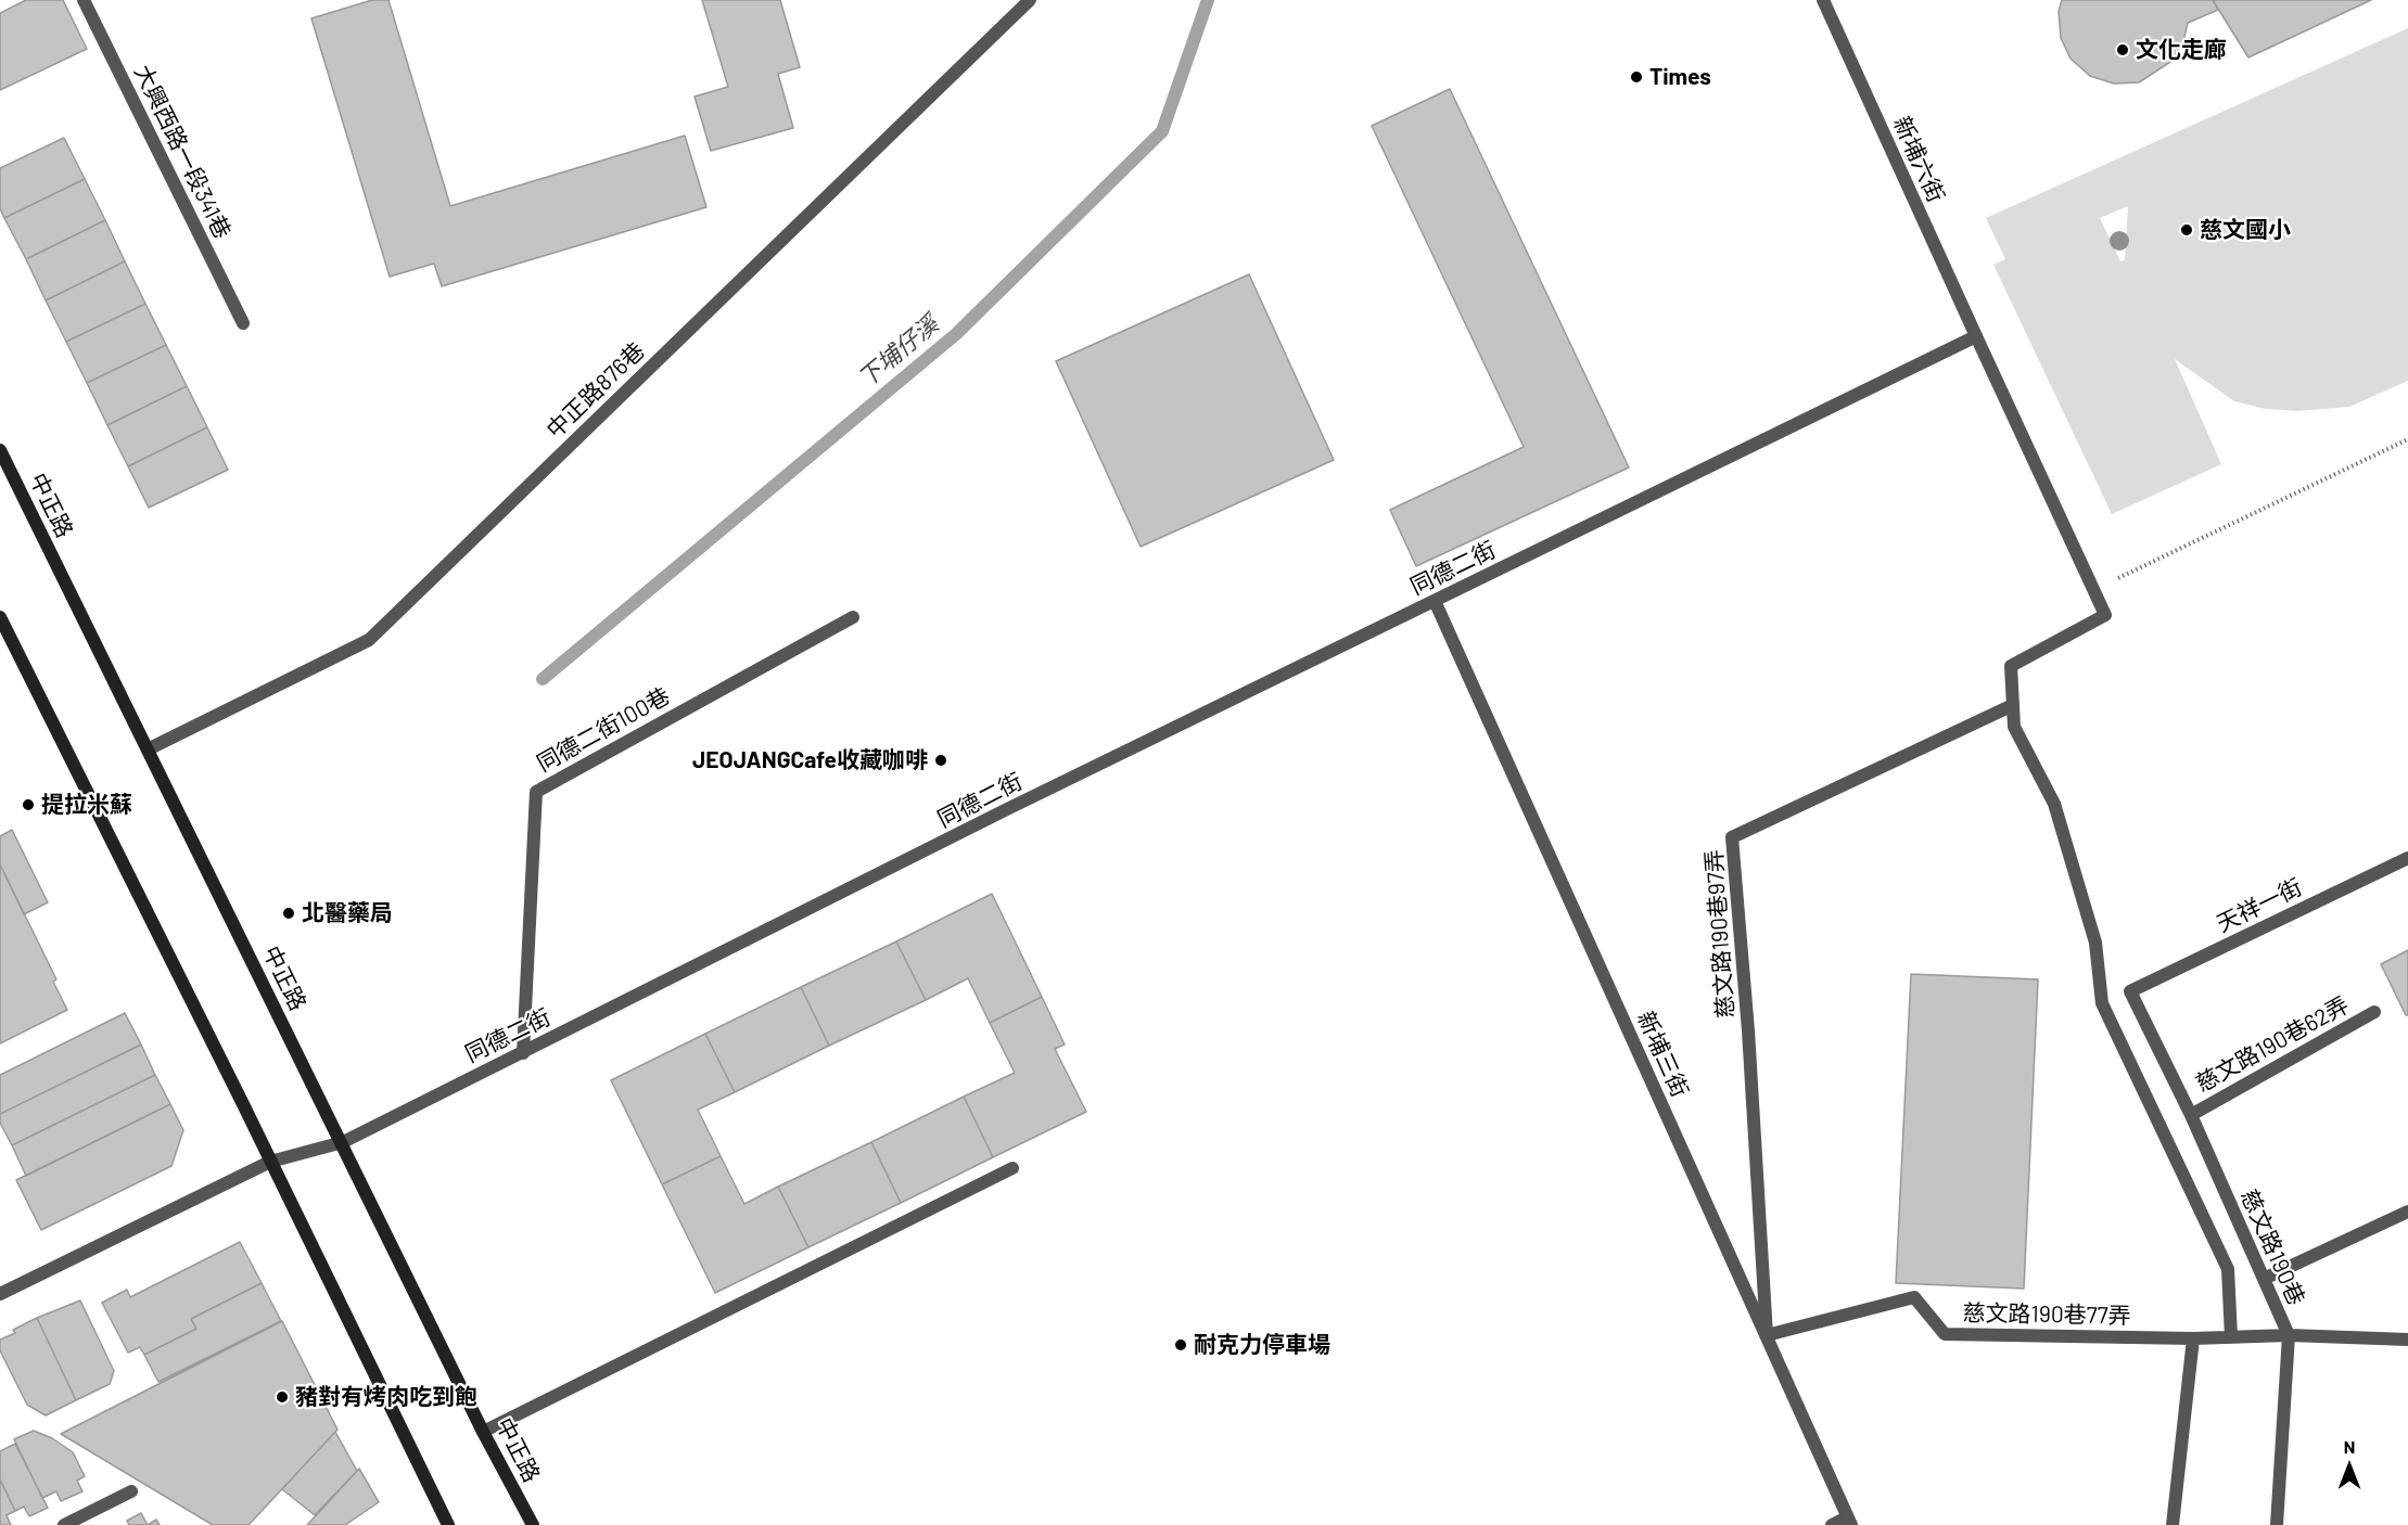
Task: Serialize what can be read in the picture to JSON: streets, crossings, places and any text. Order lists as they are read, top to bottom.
{
  "streets": {
    "street": [
      "大興西路一段341巷",
      "新埔六街",
      "中正路876巷",
      "中正路",
      "同德二街",
      "同德二街100巷",
      "天祥一街",
      "慈文路190巷97弄",
      "慈文路190巷62弄",
      "新埔三街",
      "慈文路190巷",
      "慈文路190巷77弄"
    ]
  },
  "crossings": [
    ["新埔六街", "同德二街"],
    ["新埔六街", "慈文路190巷97弄"],
    ["中正路876巷", "中正路"],
    ["中正路", "同德二街"],
    ["同德二街", "同德二街100巷"],
    ["同德二街", "新埔三街"],
    ["天祥一街", "慈文路190巷"],
    ["慈文路190巷97弄", "新埔三街"],
    ["慈文路190巷97弄", "慈文路190巷77弄"],
    ["慈文路190巷62弄", "慈文路190巷"],
    ["新埔三街", "慈文路190巷77弄"],
    ["慈文路190巷", "慈文路190巷77弄"]
  ],
  "water": ["下埔仔溪"],
  "places": [
    "文化走廊",
    "Times",
    "慈文國小",
    "JEOJANGCafe收藏咖啡",
    "提拉米蘇",
    "北醫藥局",
    "耐克力停車場",
    "豬對有烤肉吃到飽"
  ],
  "north": "top"
}
